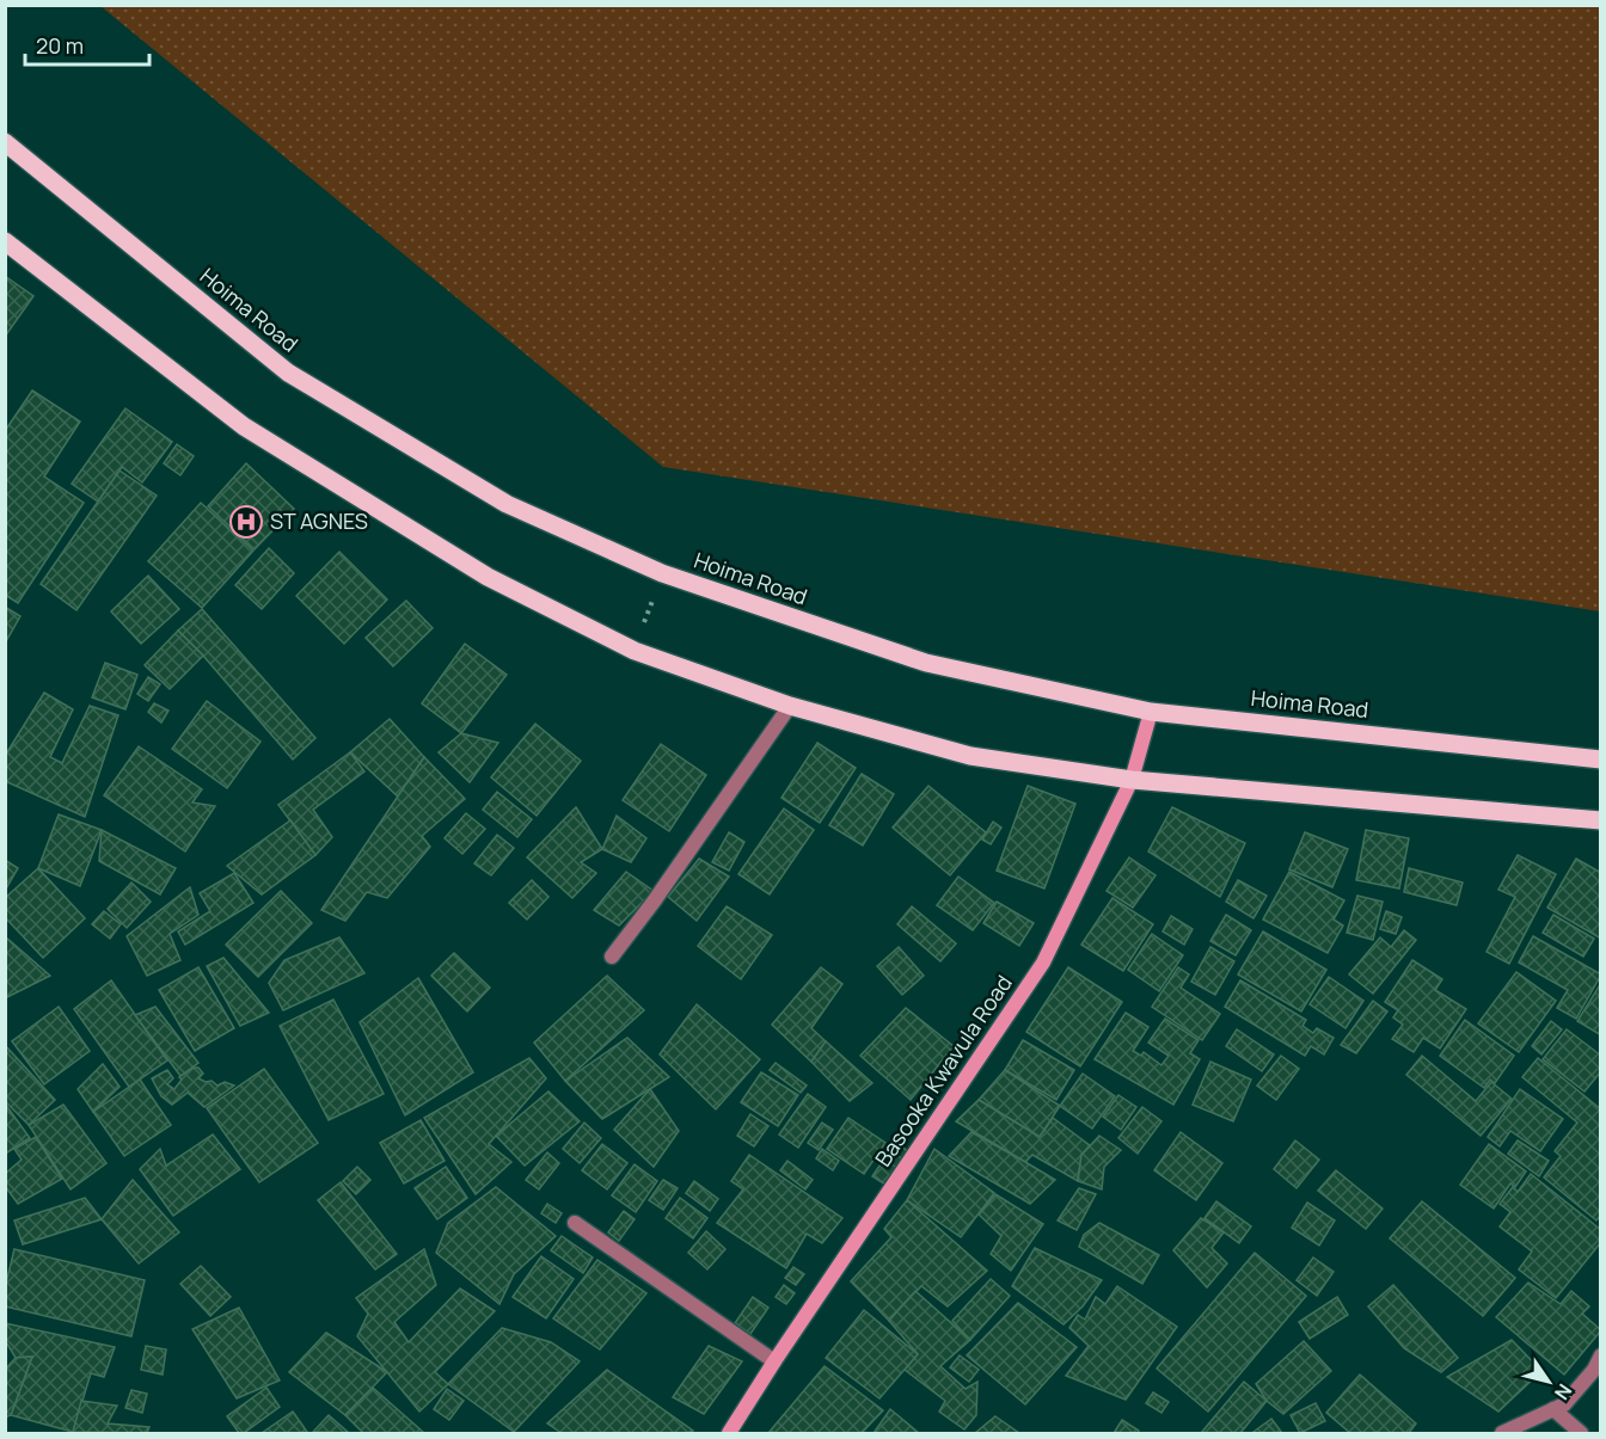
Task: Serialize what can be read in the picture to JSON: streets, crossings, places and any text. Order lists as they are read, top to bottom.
{
  "streets": {
    "main road": ["Hoima Road"],
    "street": ["Basooka Kwavula Road"]
  },
  "crossings": [
    ["Hoima Road", "Basooka Kwavula Road"]
  ],
  "places": {
    "hospital": ["ST AGNES"]
  },
  "scale_bar": "20 m",
  "north": "bottom right"
}
